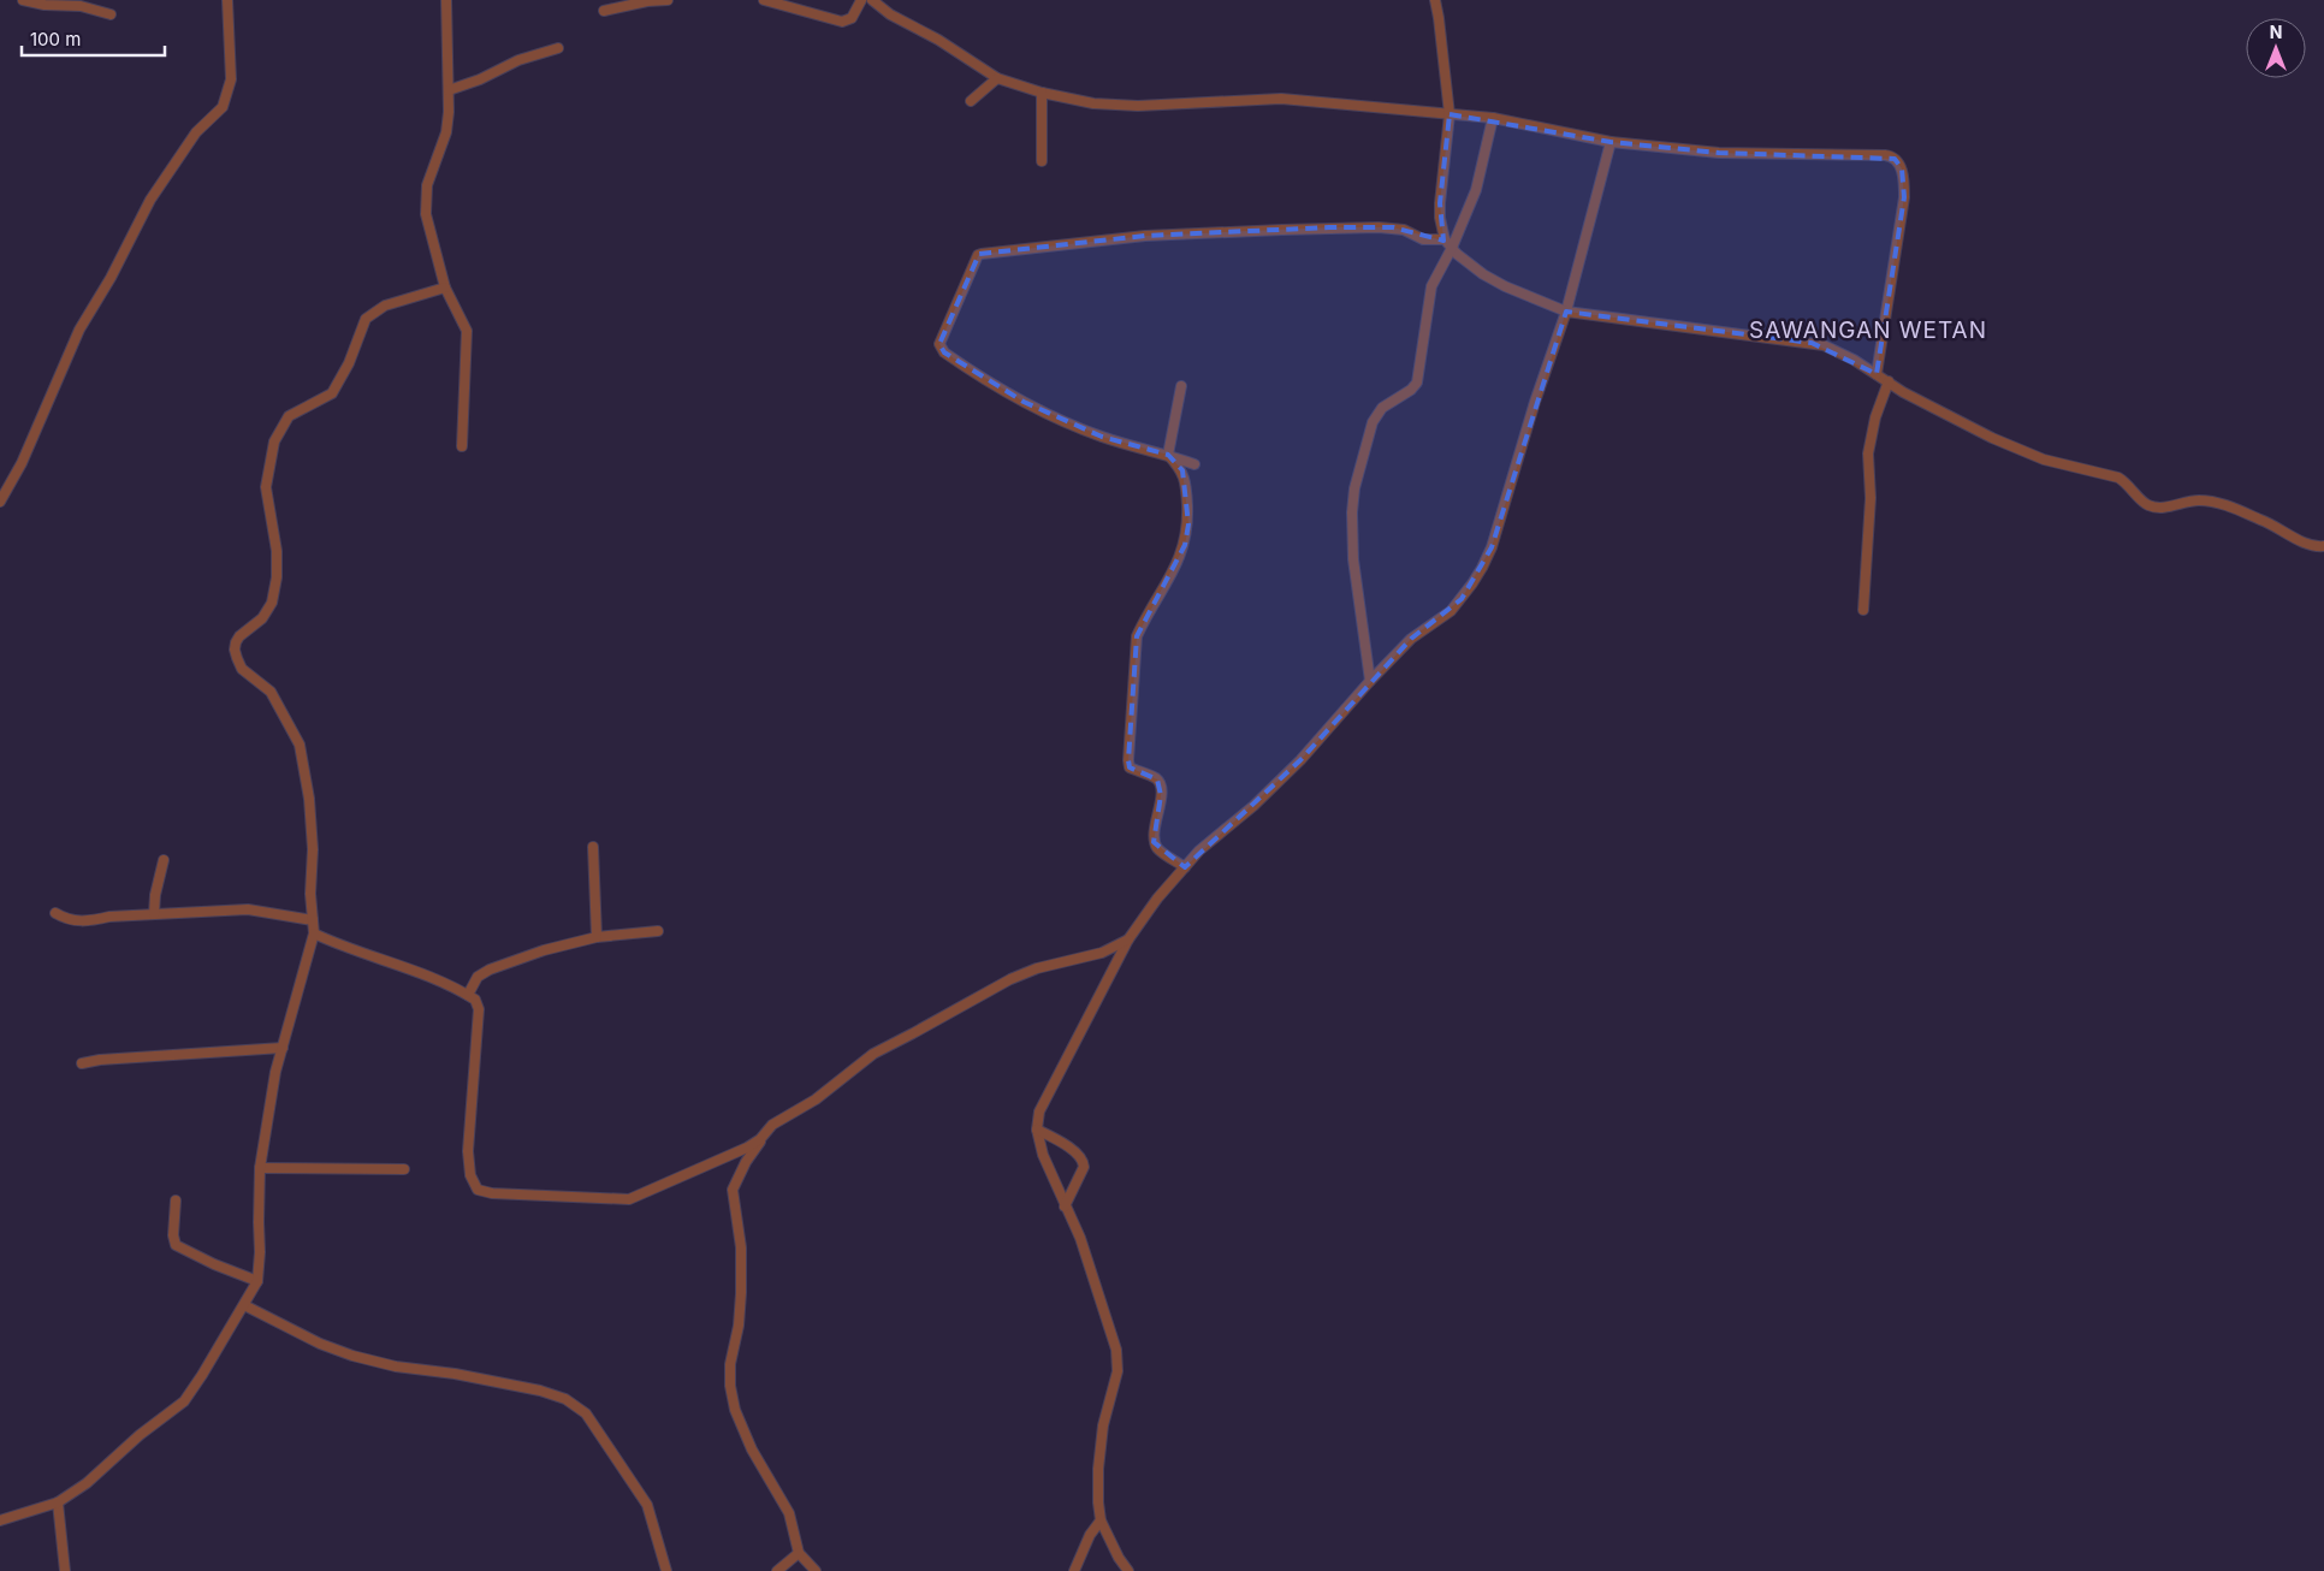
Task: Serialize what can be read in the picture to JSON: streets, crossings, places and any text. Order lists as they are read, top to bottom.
{
  "districts": ["SAWANGAN WETAN"],
  "scale_bar": "100 m",
  "north": "top"
}
